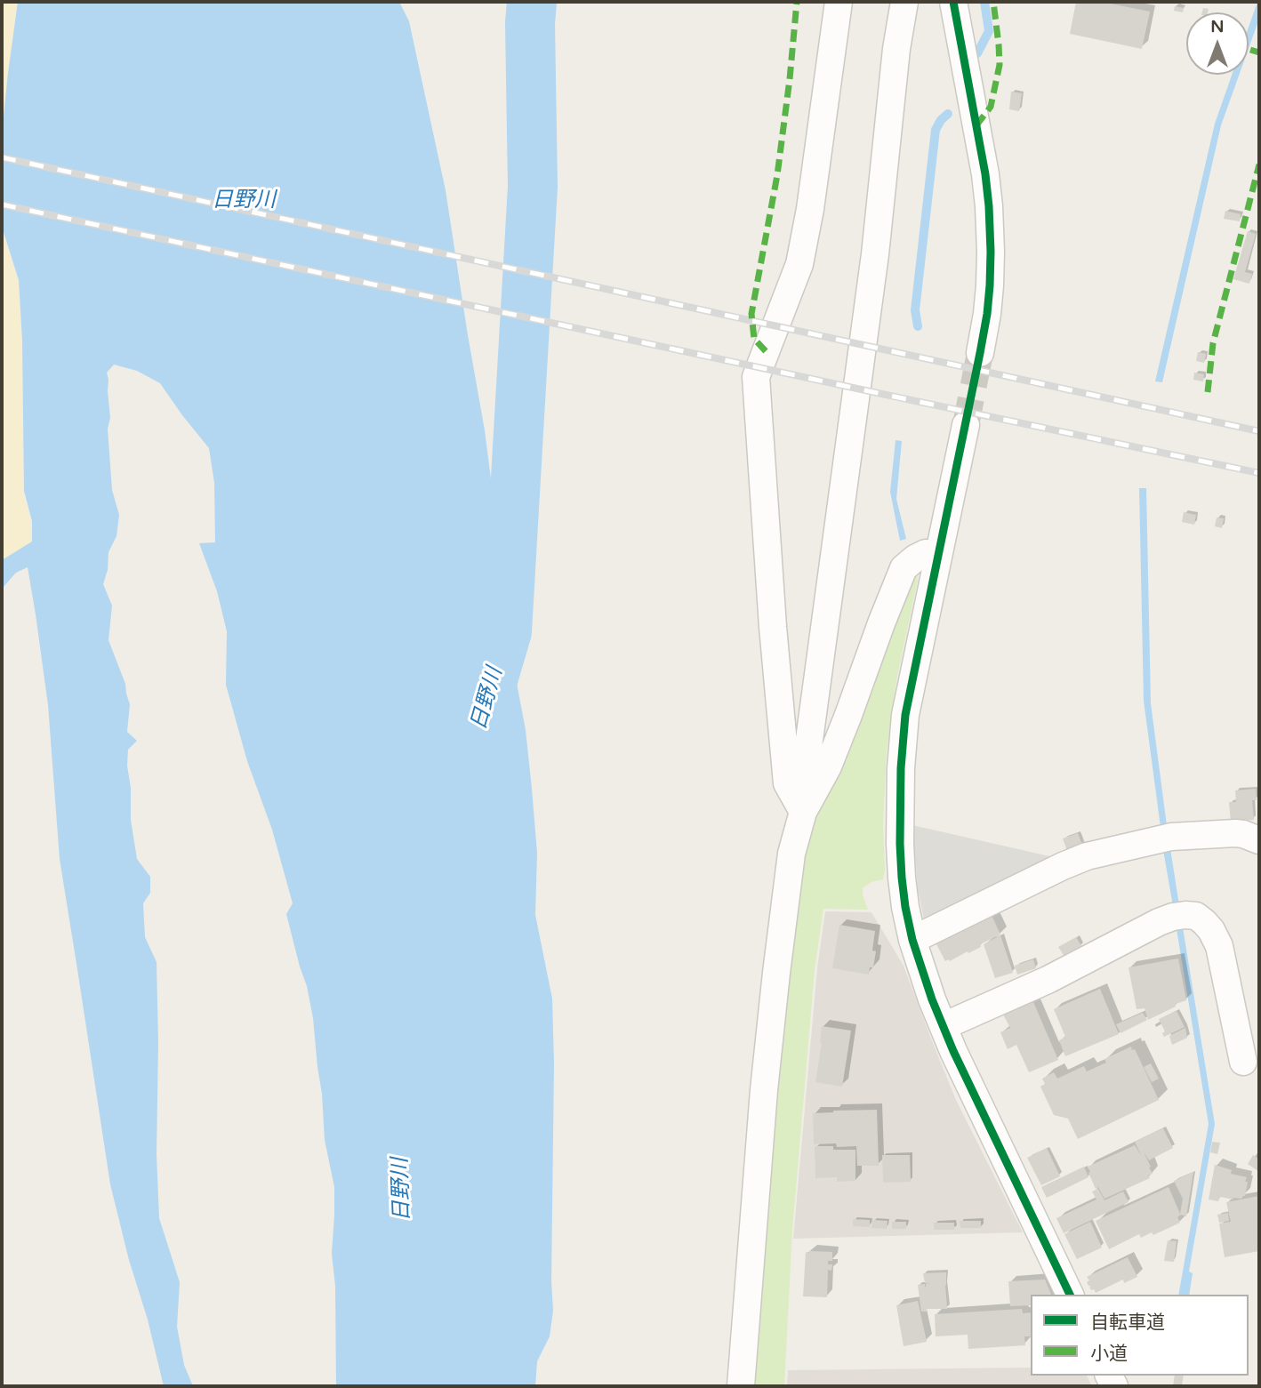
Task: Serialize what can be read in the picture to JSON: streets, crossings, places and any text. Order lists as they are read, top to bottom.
{
  "water": ["日野川"],
  "legend": ["自転車道", "小道"],
  "north": "top"
}
